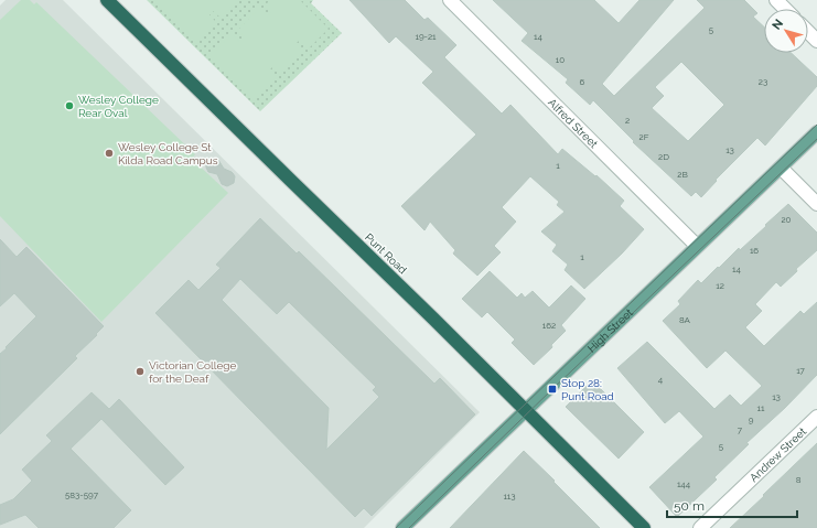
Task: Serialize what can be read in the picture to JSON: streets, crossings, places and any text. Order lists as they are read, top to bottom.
{
  "streets": {
    "highway": ["Punt Road"],
    "main road": ["High Street"],
    "street": ["Alfred Street", "Andrew Street"]
  },
  "crossings": [
    ["Alfred Street", "High Street"],
    ["Punt Road", "High Street"]
  ],
  "places": {
    "other": ["Wesley College Rear Oval", "Wesley College St Kilda Road Campus", "Victorian College for the Deaf"],
    "transit": ["Stop 28: Punt Road"]
  },
  "house_numbers": [
    "5",
    "19-21",
    "14",
    "10",
    "6",
    "23",
    "2",
    "2F",
    "13",
    "2D",
    "1",
    "2B",
    "20",
    "16",
    "1",
    "14",
    "12",
    "8A",
    "162",
    "17",
    "4",
    "13",
    "11",
    "9",
    "7",
    "5",
    "8",
    "144",
    "583-597",
    "113"
  ],
  "scale_bar": "50 m",
  "north": "top left"
}
